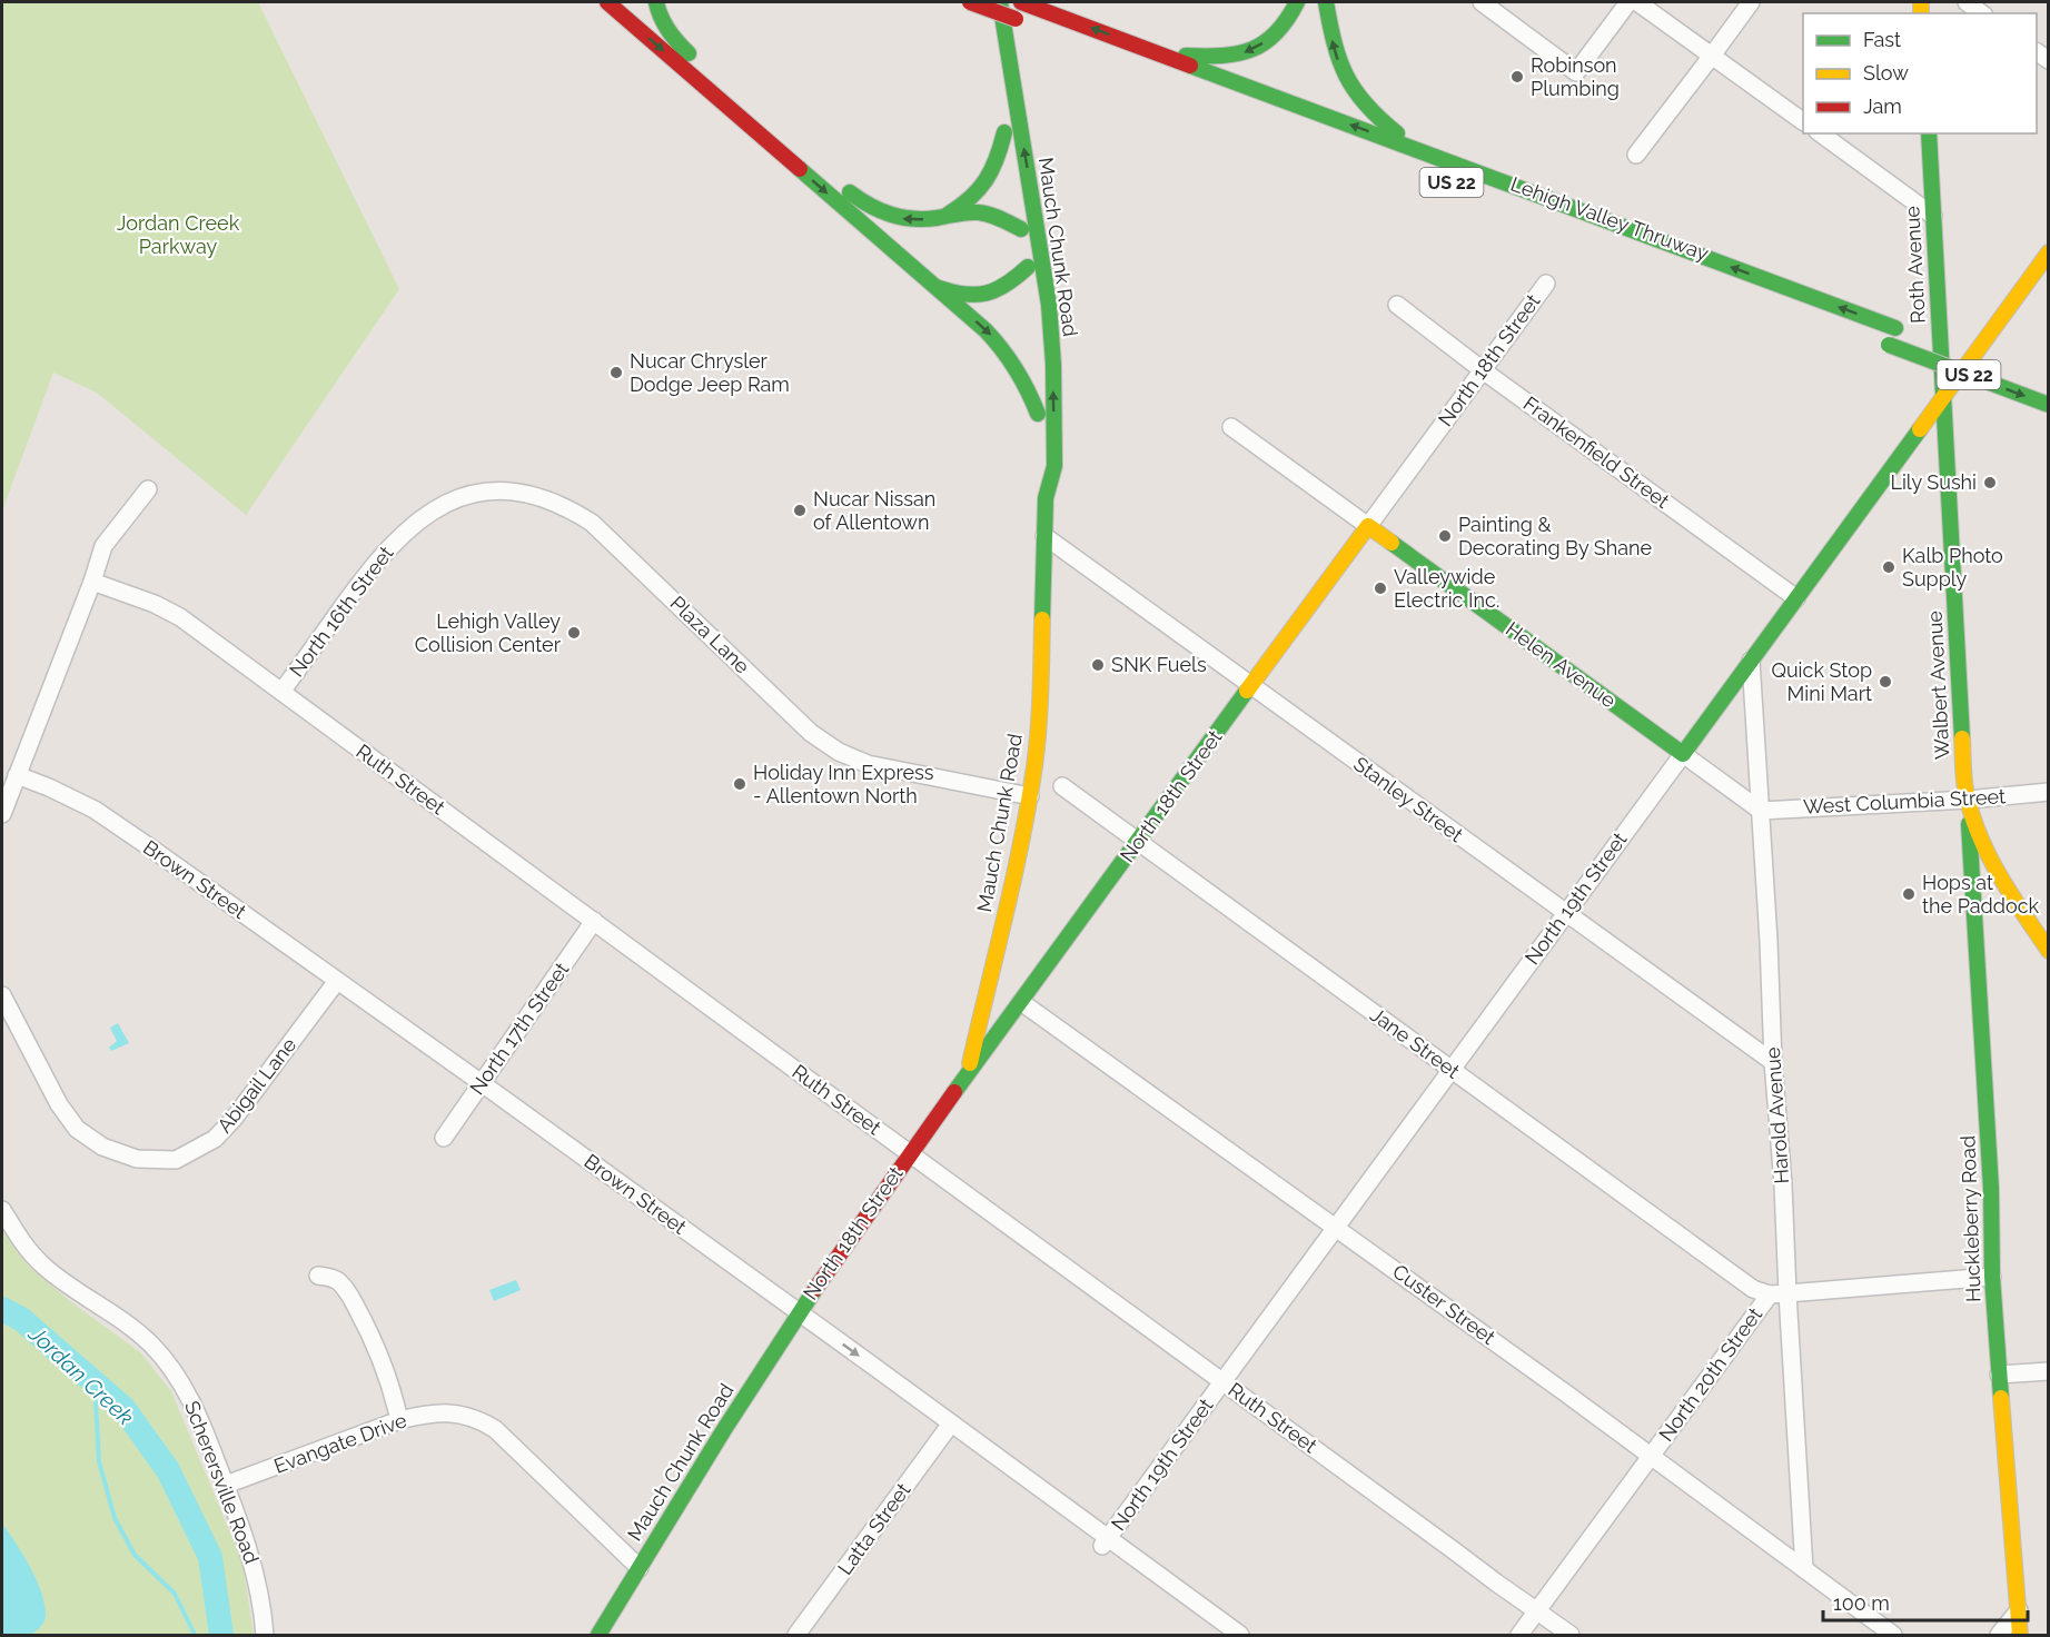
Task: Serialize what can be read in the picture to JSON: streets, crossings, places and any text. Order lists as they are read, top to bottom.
{
  "streets": {
    "main road": [
      "US 22",
      "Lehigh Valley Thruway",
      "Mauch Chunk Road",
      "Roth Avenue",
      "North 18th Street",
      "Helen Avenue",
      "Walbert Avenue",
      "North 19th Street",
      "Huckleberry Road",
      "Custer Street"
    ],
    "street": [
      "Frankenfield Street",
      "North 16th Street",
      "Plaza Lane",
      "Ruth Street",
      "Stanley Street",
      "West Columbia Street",
      "Brown Street",
      "North 17th Street",
      "Jane Street",
      "Abigail Lane",
      "Harold Avenue",
      "North 20th Street",
      "Evangate Drive",
      "Scherersville Road",
      "Latta Street"
    ]
  },
  "crossings": [
    ["Mauch Chunk Road", "North 18th Street"],
    ["Mauch Chunk Road", "Plaza Lane"],
    ["Mauch Chunk Road", "Stanley Street"],
    ["Mauch Chunk Road", "Brown Street"],
    ["Mauch Chunk Road", "Custer Street"],
    ["Mauch Chunk Road", "Evangate Drive"],
    ["Roth Avenue", "Walbert Avenue"],
    ["Roth Avenue", "North 19th Street"],
    ["North 18th Street", "Frankenfield Street"],
    ["North 18th Street", "Helen Avenue"],
    ["North 18th Street", "Ruth Street"],
    ["North 18th Street", "Stanley Street"],
    ["North 18th Street", "Brown Street"],
    ["North 18th Street", "Jane Street"],
    ["North 18th Street", "Custer Street"],
    ["Frankenfield Street", "North 19th Street"],
    ["North 16th Street", "Plaza Lane"],
    ["North 16th Street", "Ruth Street"],
    ["Helen Avenue", "West Columbia Street"],
    ["Helen Avenue", "North 19th Street"],
    ["Helen Avenue", "Harold Avenue"],
    ["Walbert Avenue", "West Columbia Street"],
    ["Walbert Avenue", "North 19th Street"],
    ["Walbert Avenue", "Huckleberry Road"],
    ["Ruth Street", "North 19th Street"],
    ["Ruth Street", "North 17th Street"],
    ["Ruth Street", "North 20th Street"],
    ["Stanley Street", "North 19th Street"],
    ["Stanley Street", "Harold Avenue"],
    ["West Columbia Street", "Harold Avenue"],
    ["West Columbia Street", "Huckleberry Road"],
    ["Brown Street", "North 19th Street"],
    ["Brown Street", "North 17th Street"],
    ["Brown Street", "Abigail Lane"],
    ["Brown Street", "Latta Street"],
    ["North 19th Street", "Jane Street"],
    ["North 19th Street", "Harold Avenue"],
    ["North 19th Street", "Custer Street"],
    ["Jane Street", "North 20th Street"],
    ["Harold Avenue", "Custer Street"],
    ["Harold Avenue", "North 20th Street"],
    ["Huckleberry Road", "North 20th Street"],
    ["Custer Street", "North 20th Street"],
    ["Evangate Drive", "Scherersville Road"]
  ],
  "one_way": ["Lehigh Valley Thruway"],
  "water": ["Jordan Creek"],
  "parks": ["Jordan Creek Parkway"],
  "places": [
    "Robinson Plumbing",
    "Nucar Chrysler Dodge Jeep Ram",
    "Lily Sushi",
    "Nucar Nissan of Allentown",
    "Painting & Decorating By Shane",
    "Kalb Photo Supply",
    "Valleywide Electric Inc.",
    "Lehigh Valley Collision Center",
    "SNK Fuels",
    "Quick Stop Mini Mart",
    "Holiday Inn Express - Allentown North",
    "Hops at the Paddock"
  ],
  "legend": ["Fast", "Slow", "Jam"],
  "scale_bar": "100 m"
}
